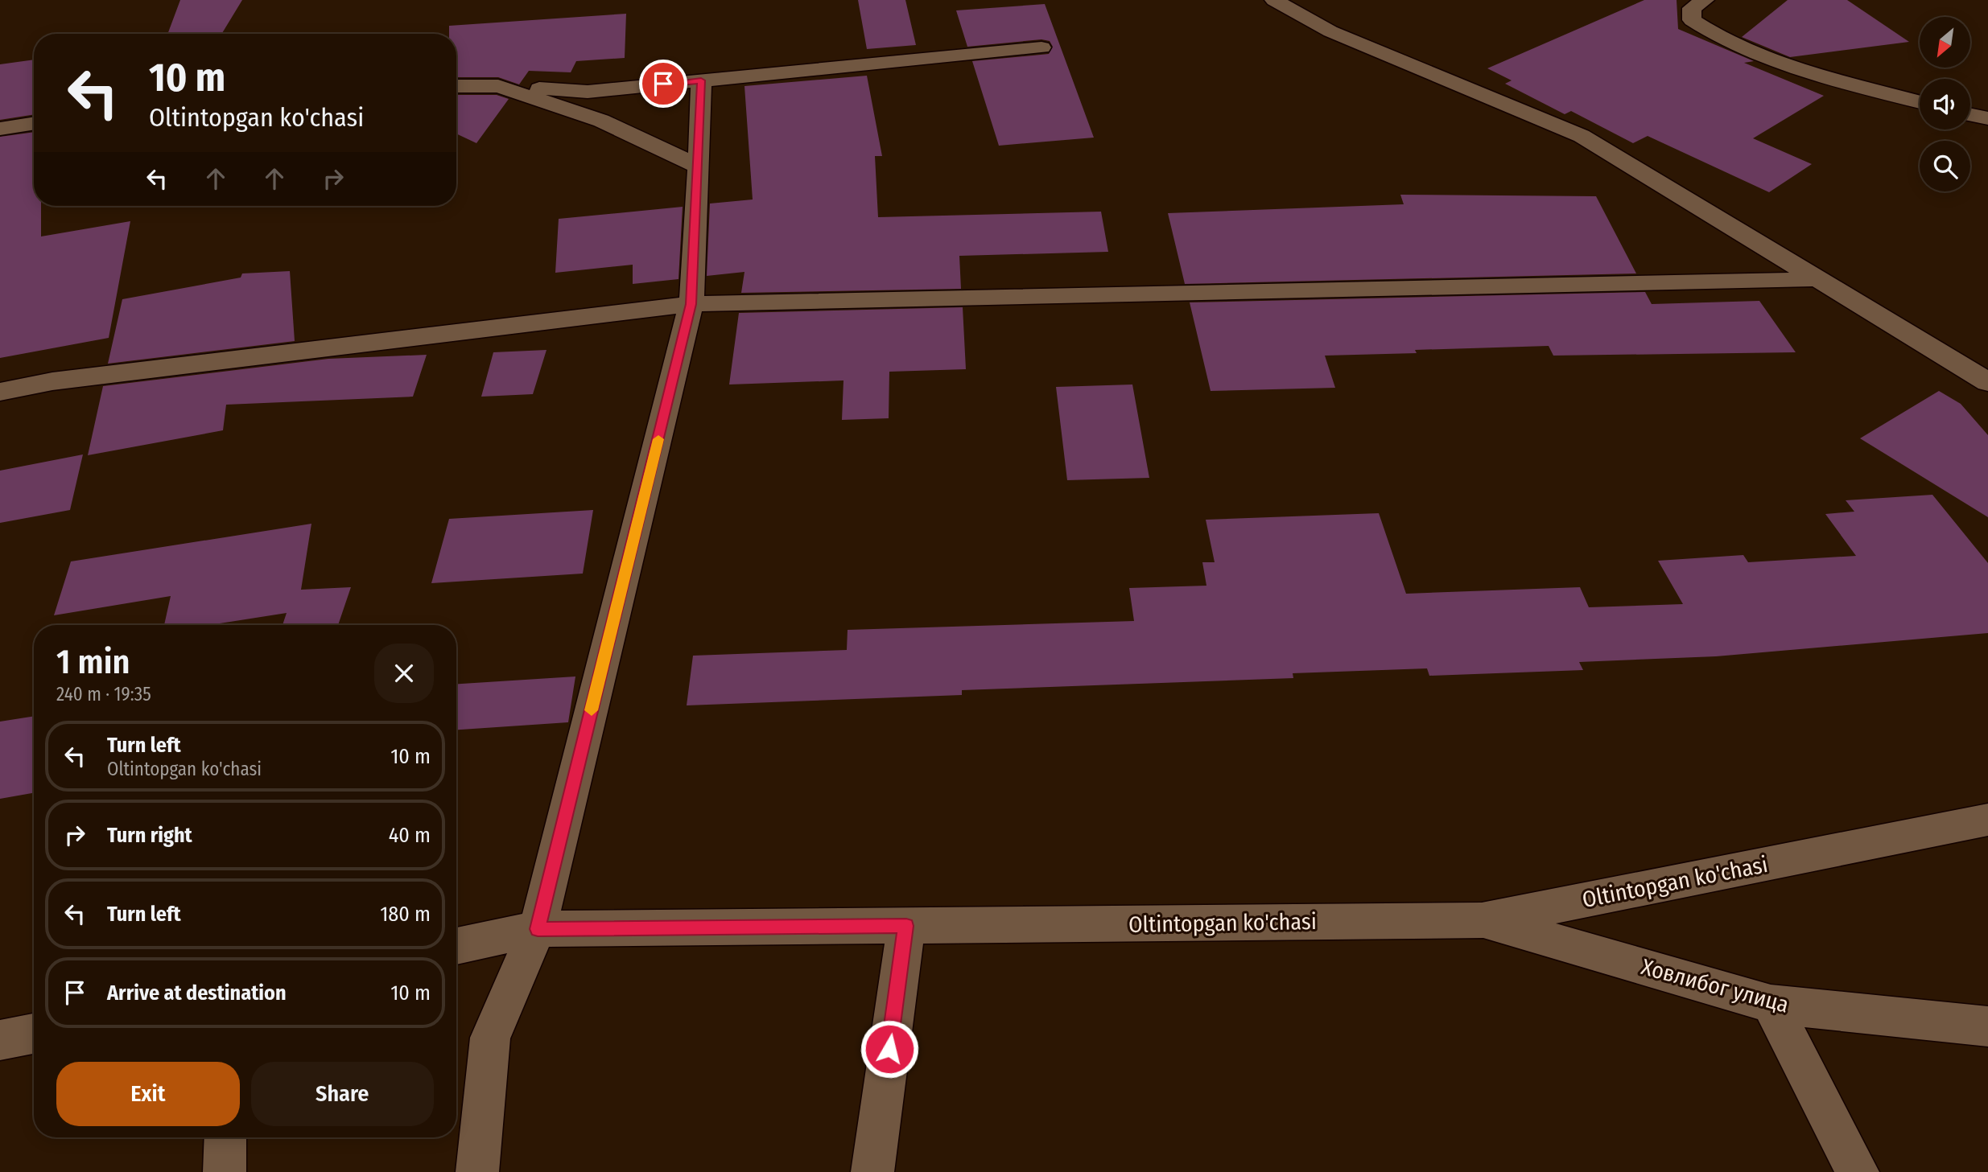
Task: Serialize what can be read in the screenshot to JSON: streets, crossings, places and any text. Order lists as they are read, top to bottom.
{
  "streets": {
    "street": ["Oltintopgan ko'chasi", "Ховлибог улица"]
  },
  "crossings": [
    ["Oltintopgan ko'chasi", "Ховлибог улица"]
  ],
  "north": "bottom left",
  "page": {
    "turn": ["10 m", "Oltintopgan ko'chasi"],
    "heading": ["1 min", "240 m · 19:35"],
    "list": [
      {
        "name": "Turn left",
        "note": "Oltintopgan ko'chasi",
        "value": "10 m"
      },
      {
        "name": "Turn right",
        "value": "40 m"
      },
      {
        "name": "Turn left",
        "value": "180 m"
      },
      {
        "name": "Arrive at destination",
        "value": "10 m"
      }
    ],
    "buttons": ["Exit", "Share"]
  }
}
